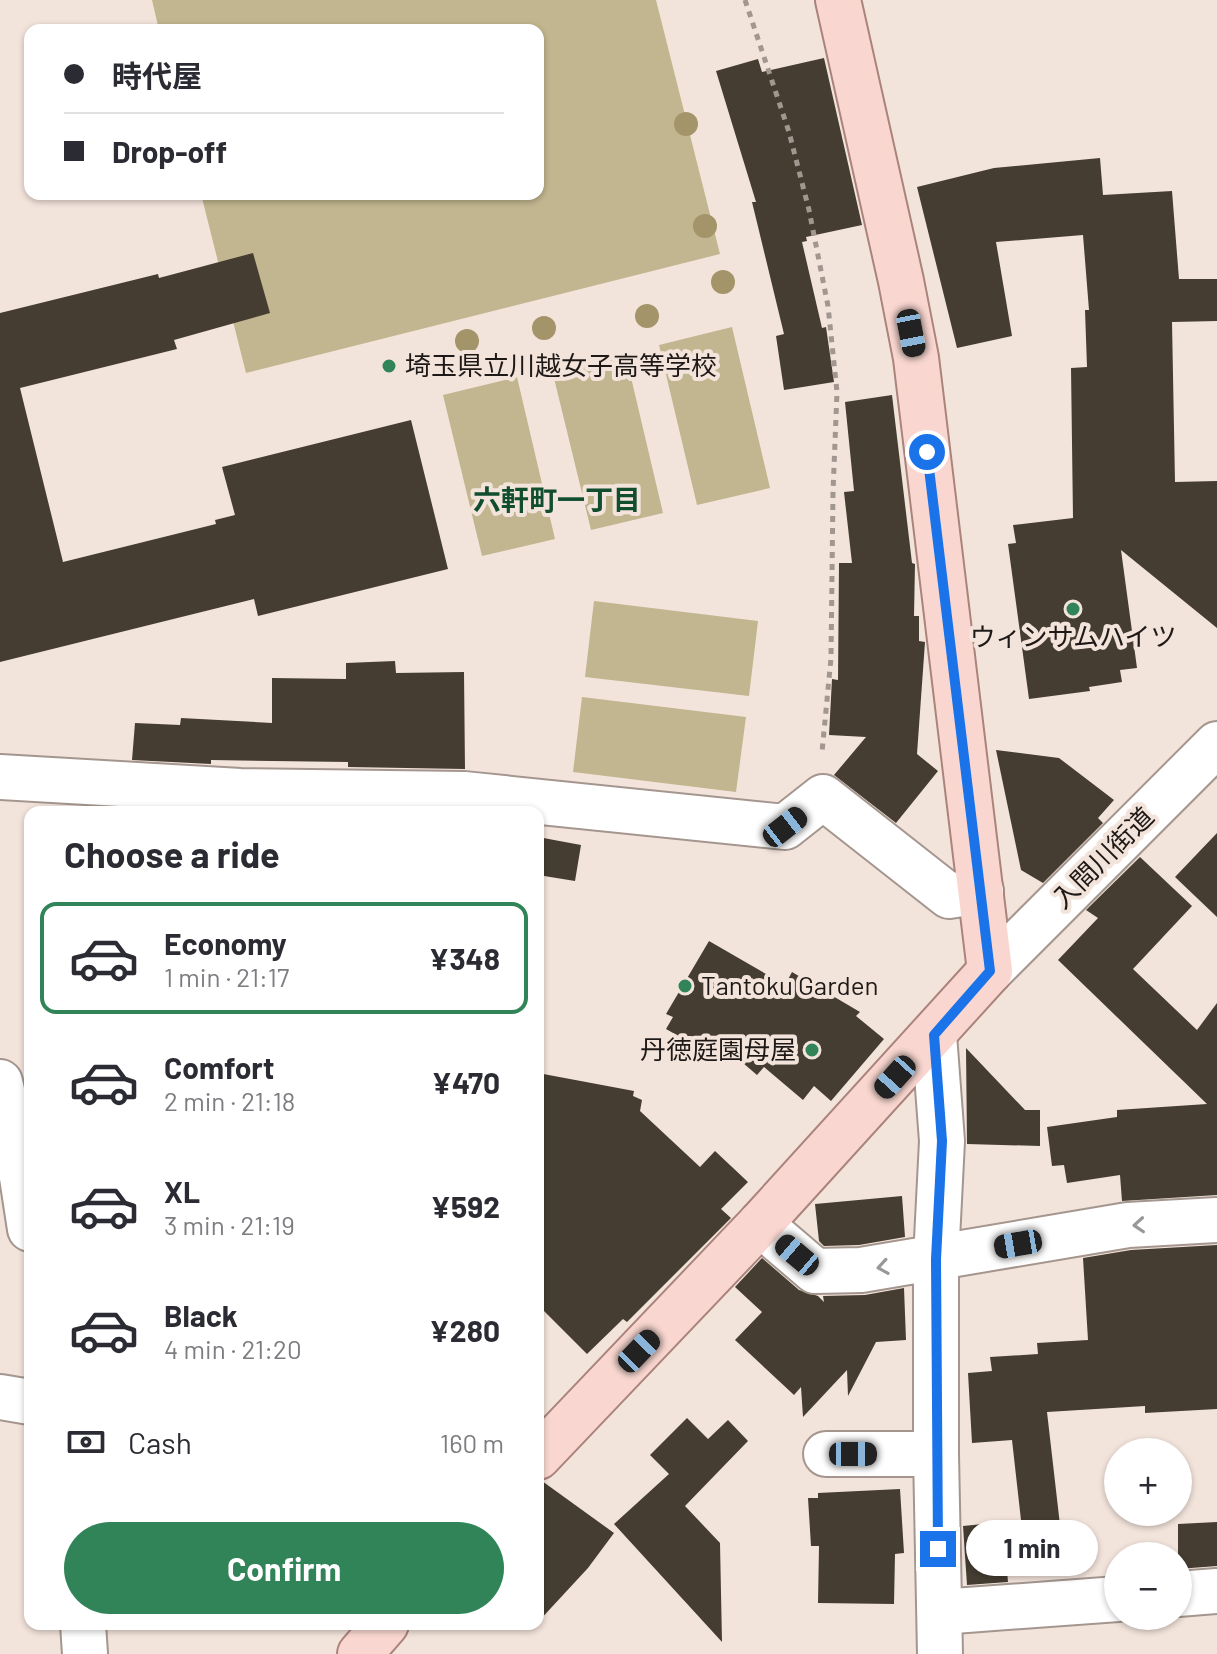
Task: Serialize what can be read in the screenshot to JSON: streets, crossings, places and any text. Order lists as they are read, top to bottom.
{
  "streets": {
    "street": ["入間川街道"]
  },
  "districts": ["六軒町一丁目"],
  "places": [
    "埼玉県立川越女子高等学校",
    "ウィンサムハイツ",
    "Tantoku Garden",
    "丹徳庭園母屋"
  ],
  "page": {
    "banner": ["時代屋", "Drop-off"],
    "heading": "Choose a ride",
    "list": [
      {
        "name": "Economy",
        "note": "1 min · 21:17",
        "value": "¥348"
      },
      {
        "name": "Comfort",
        "note": "2 min · 21:18",
        "value": "¥470"
      },
      {
        "name": "XL",
        "note": "3 min · 21:19",
        "value": "¥592"
      },
      {
        "name": "Black",
        "note": "4 min · 21:20",
        "value": "¥280"
      }
    ],
    "pay": ["Cash", "160 m"],
    "map_buttons": ["+", "−"],
    "buttons": "Confirm",
    "bubble": "1 min"
  }
}
